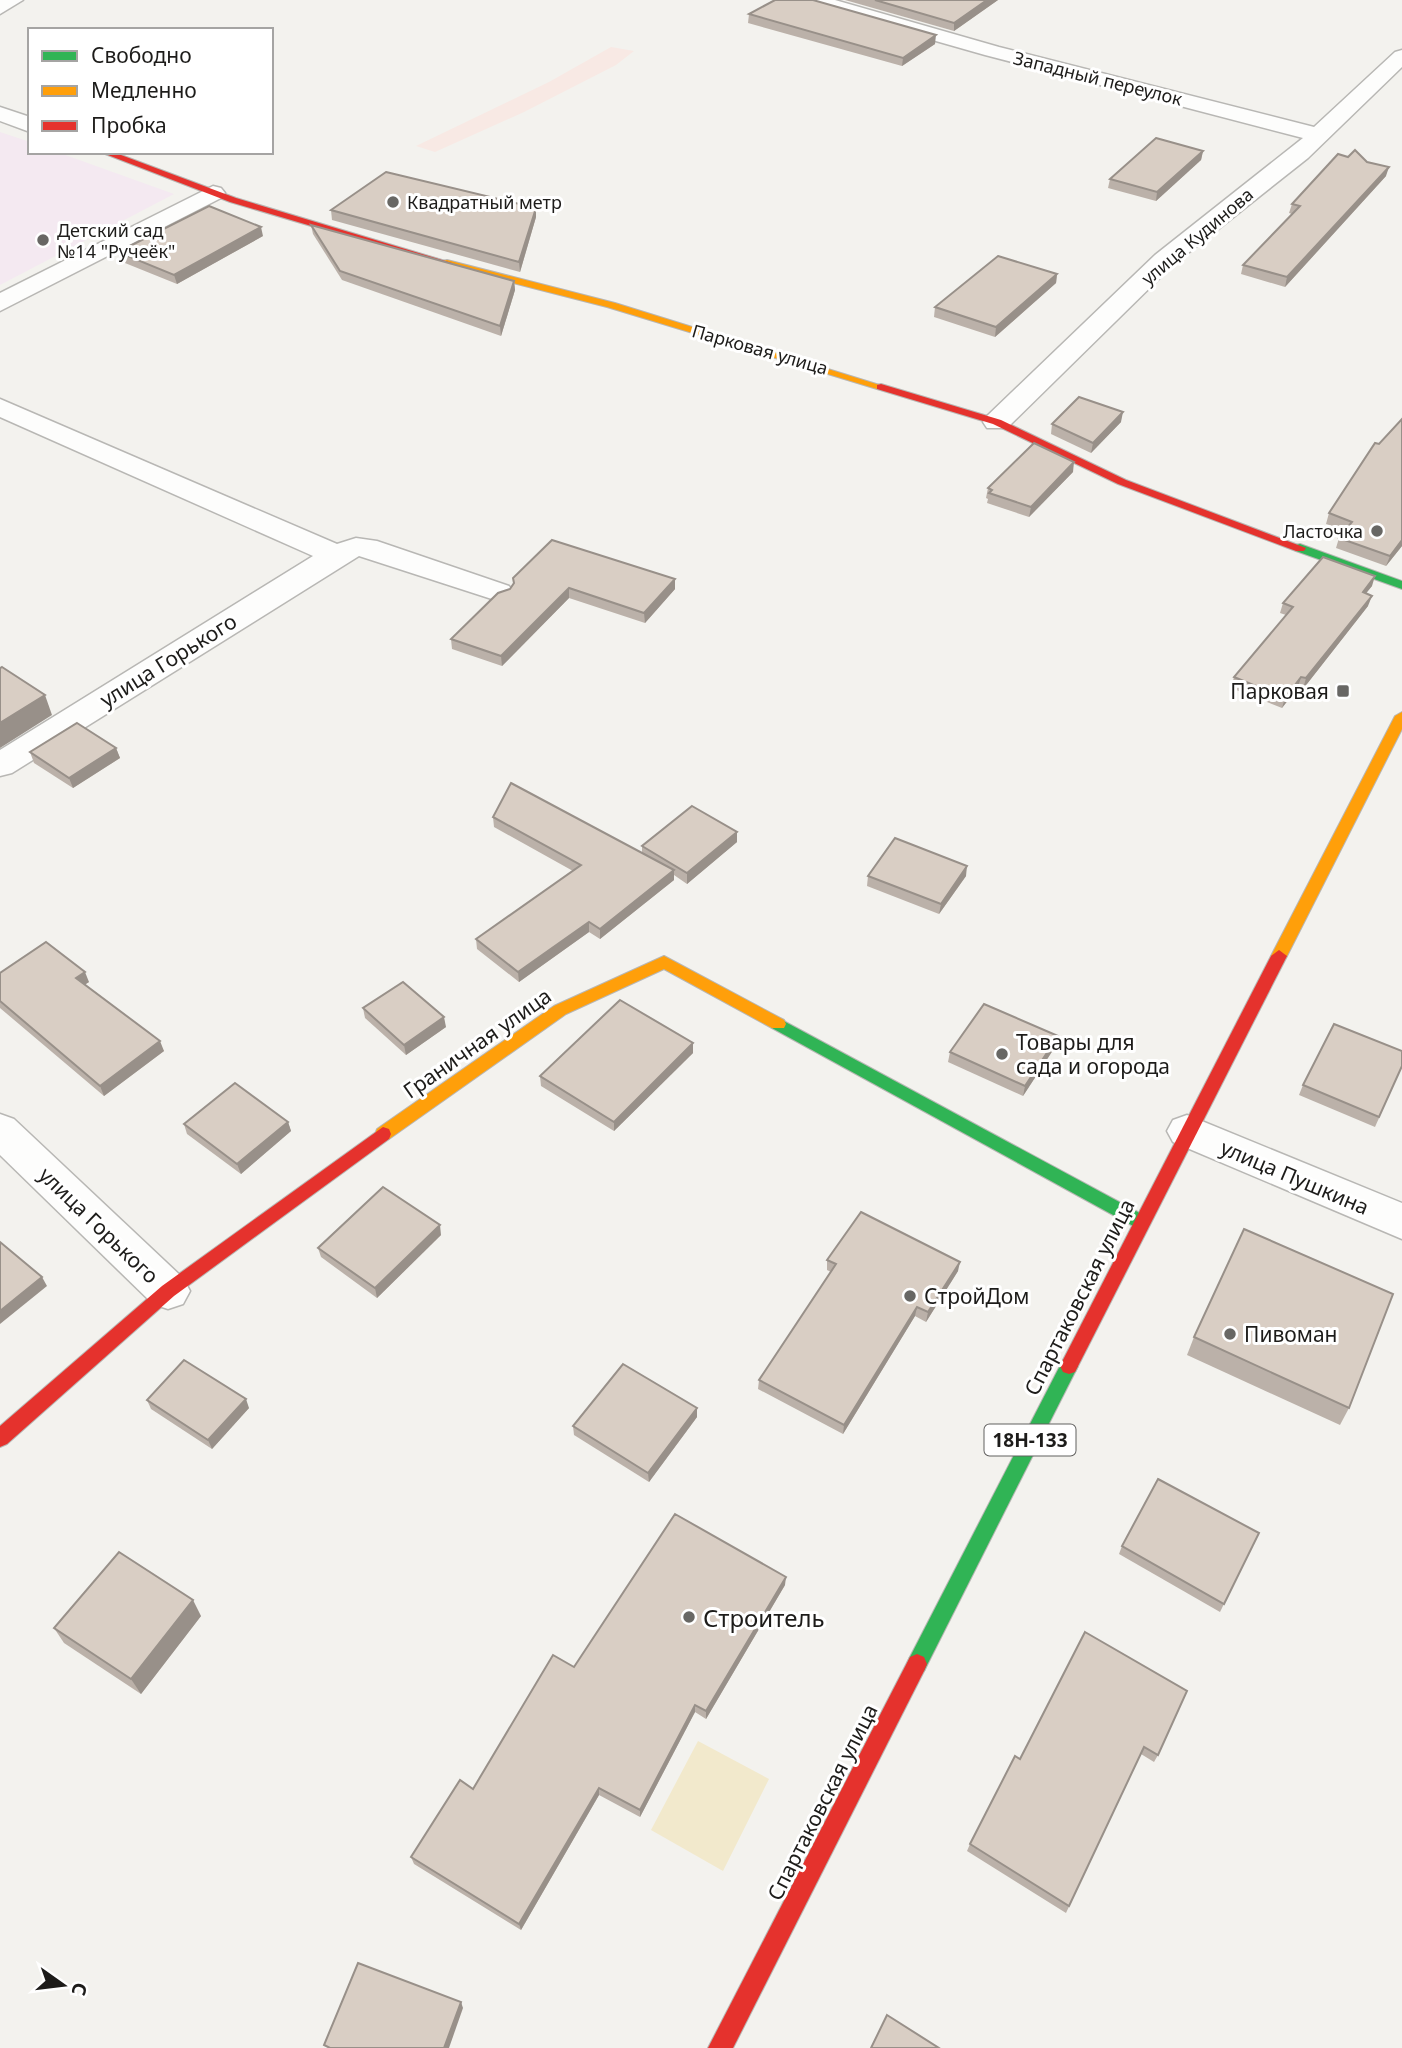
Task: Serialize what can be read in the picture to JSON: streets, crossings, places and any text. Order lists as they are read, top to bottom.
{
  "streets": {
    "street": [
      "Западный переулок",
      "улица Кудинова",
      "Парковая улица",
      "улица Горького",
      "Граничная улица",
      "улица Пушкина",
      "Спартаковская улица",
      "18Н-133"
    ]
  },
  "crossings": [
    ["Западный переулок", "улица Кудинова"],
    ["улица Кудинова", "Парковая улица"],
    ["улица Горького", "Граничная улица"],
    ["Граничная улица", "Спартаковская улица"],
    ["улица Пушкина", "Спартаковская улица"]
  ],
  "places": {
    "other": [
      "Квадратный метр",
      "Детский сад №14 \"Ручеёк\"",
      "Ласточка",
      "Товары для сада и огорода",
      "СтройДом",
      "Пивоман",
      "Строитель"
    ],
    "transit": ["Парковая"]
  },
  "legend": ["Свободно", "Медленно", "Пробка"],
  "north": "right"
}
